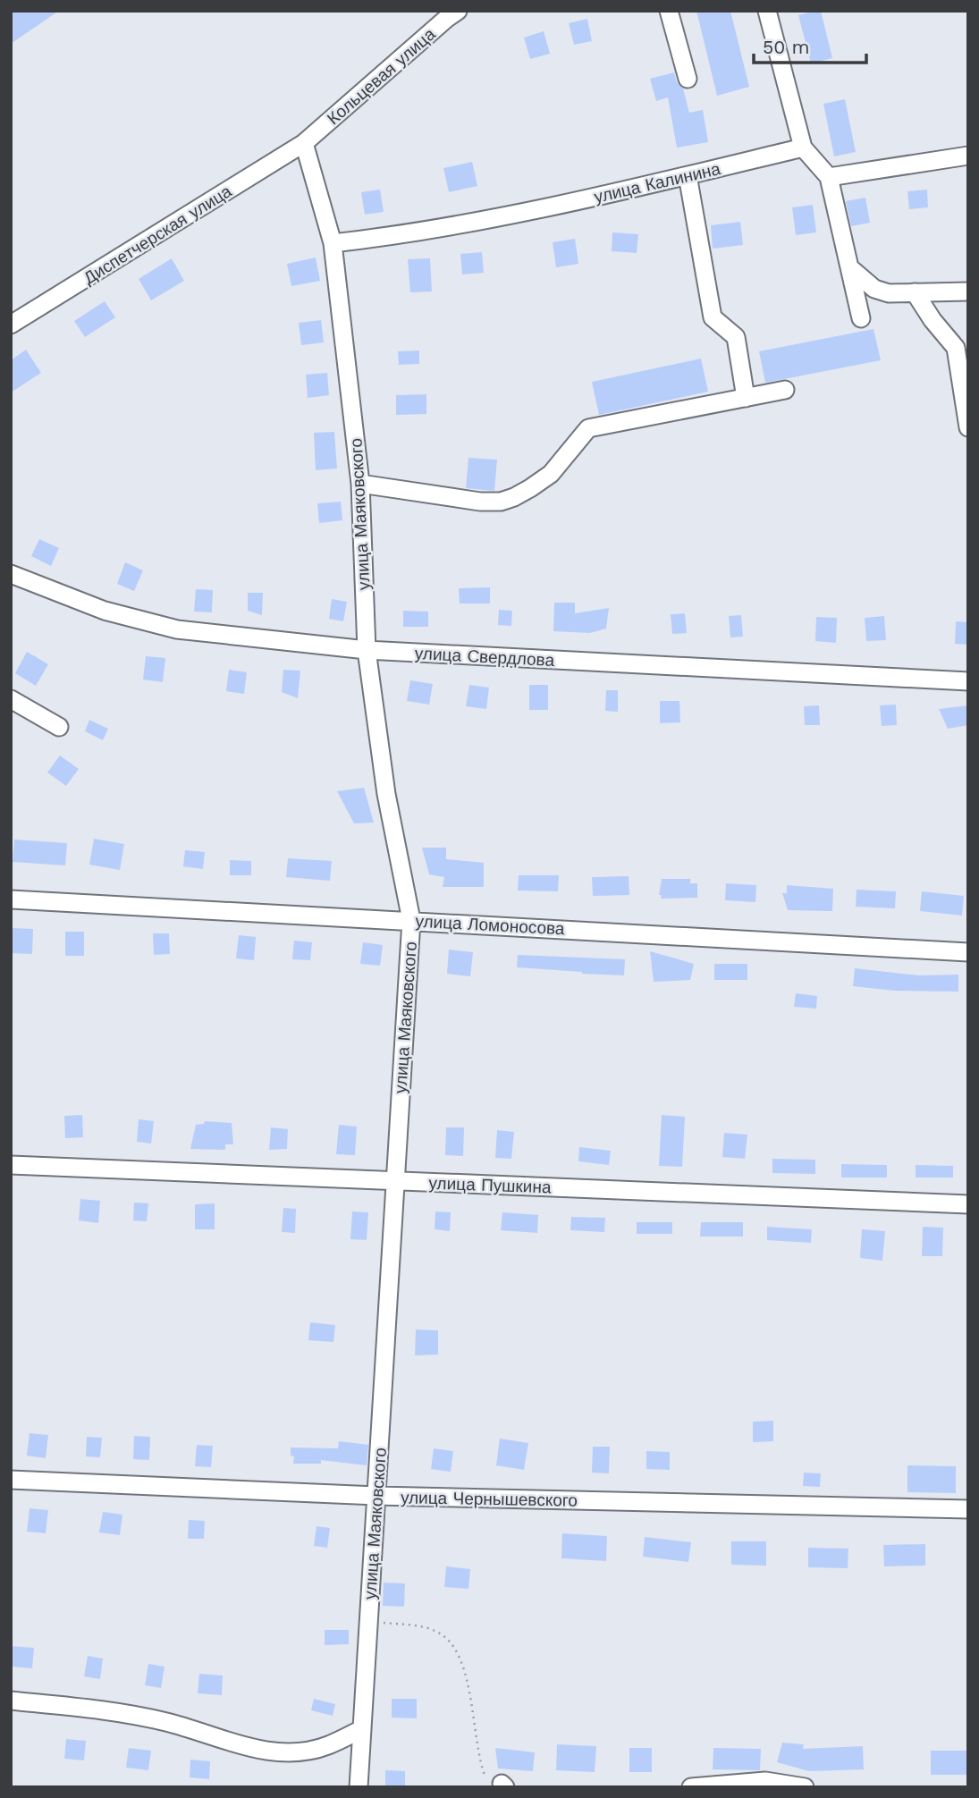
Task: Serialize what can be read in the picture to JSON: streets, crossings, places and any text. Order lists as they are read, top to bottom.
{
  "streets": {
    "street": [
      "Кольцевая улица",
      "улица Калинина",
      "Диспетчерская улица",
      "улица Маяковского",
      "улица Свердлова",
      "улица Ломоносова",
      "улица Пушкина",
      "улица Чернышевского"
    ]
  },
  "crossings": [
    ["Кольцевая улица", "Диспетчерская улица"],
    ["Кольцевая улица", "улица Маяковского"],
    ["улица Калинина", "улица Маяковского"],
    ["Диспетчерская улица", "улица Маяковского"],
    ["улица Маяковского", "улица Свердлова"],
    ["улица Маяковского", "улица Ломоносова"],
    ["улица Маяковского", "улица Пушкина"],
    ["улица Маяковского", "улица Чернышевского"]
  ],
  "scale_bar": "50 m"
}
